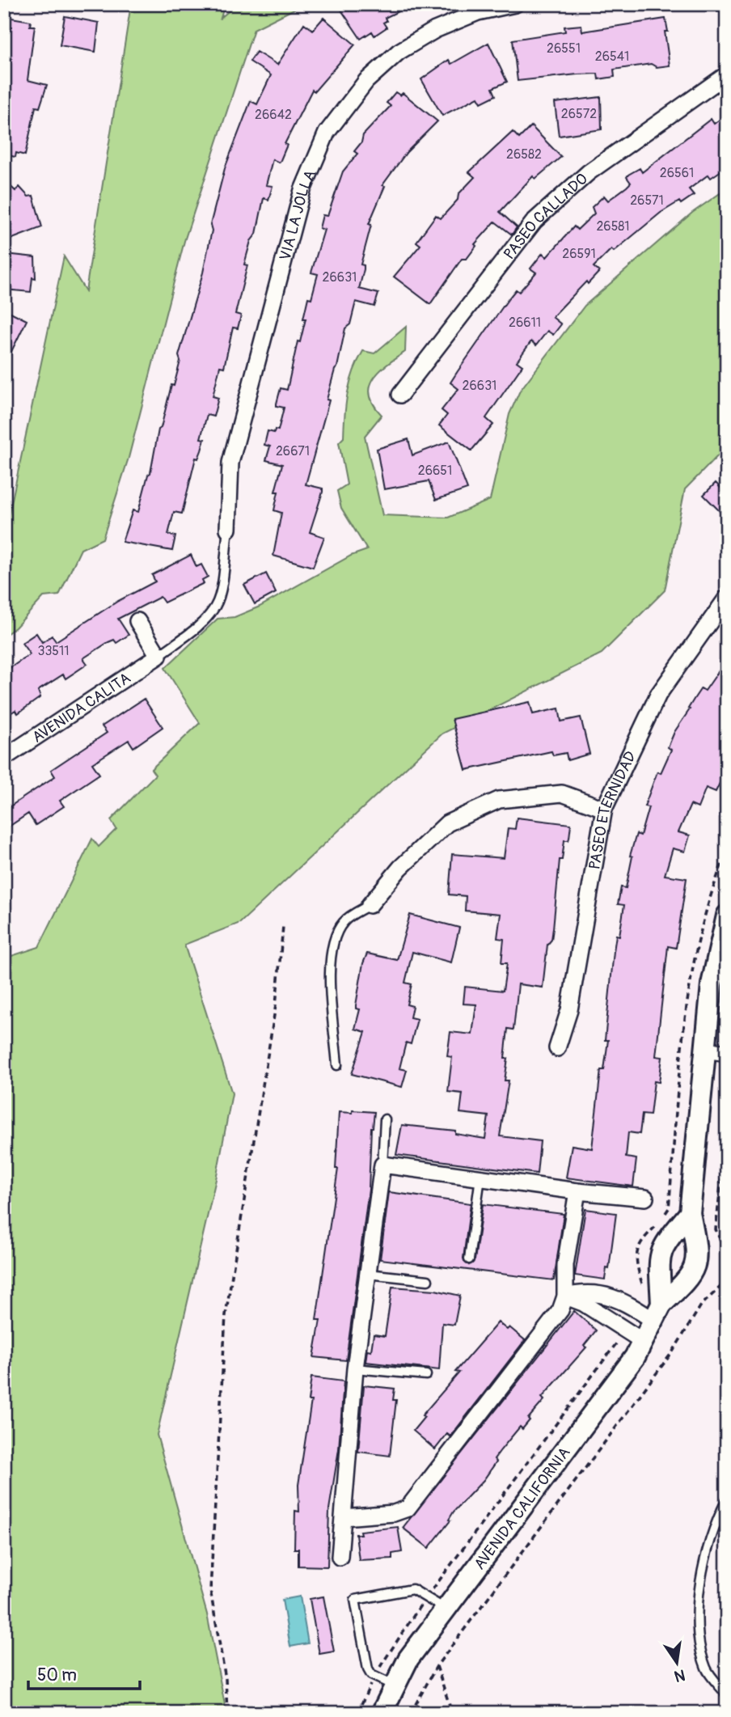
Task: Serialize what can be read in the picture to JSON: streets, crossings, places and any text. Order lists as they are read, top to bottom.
{
  "streets": {
    "street": [
      "VIA LA JOLLA",
      "PASEO CALLADO",
      "AVENIDA CALITA",
      "PASEO ETERNIDAD",
      "AVENIDA CALIFORNIA"
    ]
  },
  "house_numbers": [
    "26551",
    "26541",
    "26572",
    "26642",
    "26582",
    "26561",
    "26571",
    "26581",
    "26591",
    "26631",
    "26611",
    "26631",
    "26671",
    "26651",
    "33511"
  ],
  "scale_bar": "50 m",
  "north": "bottom"
}
